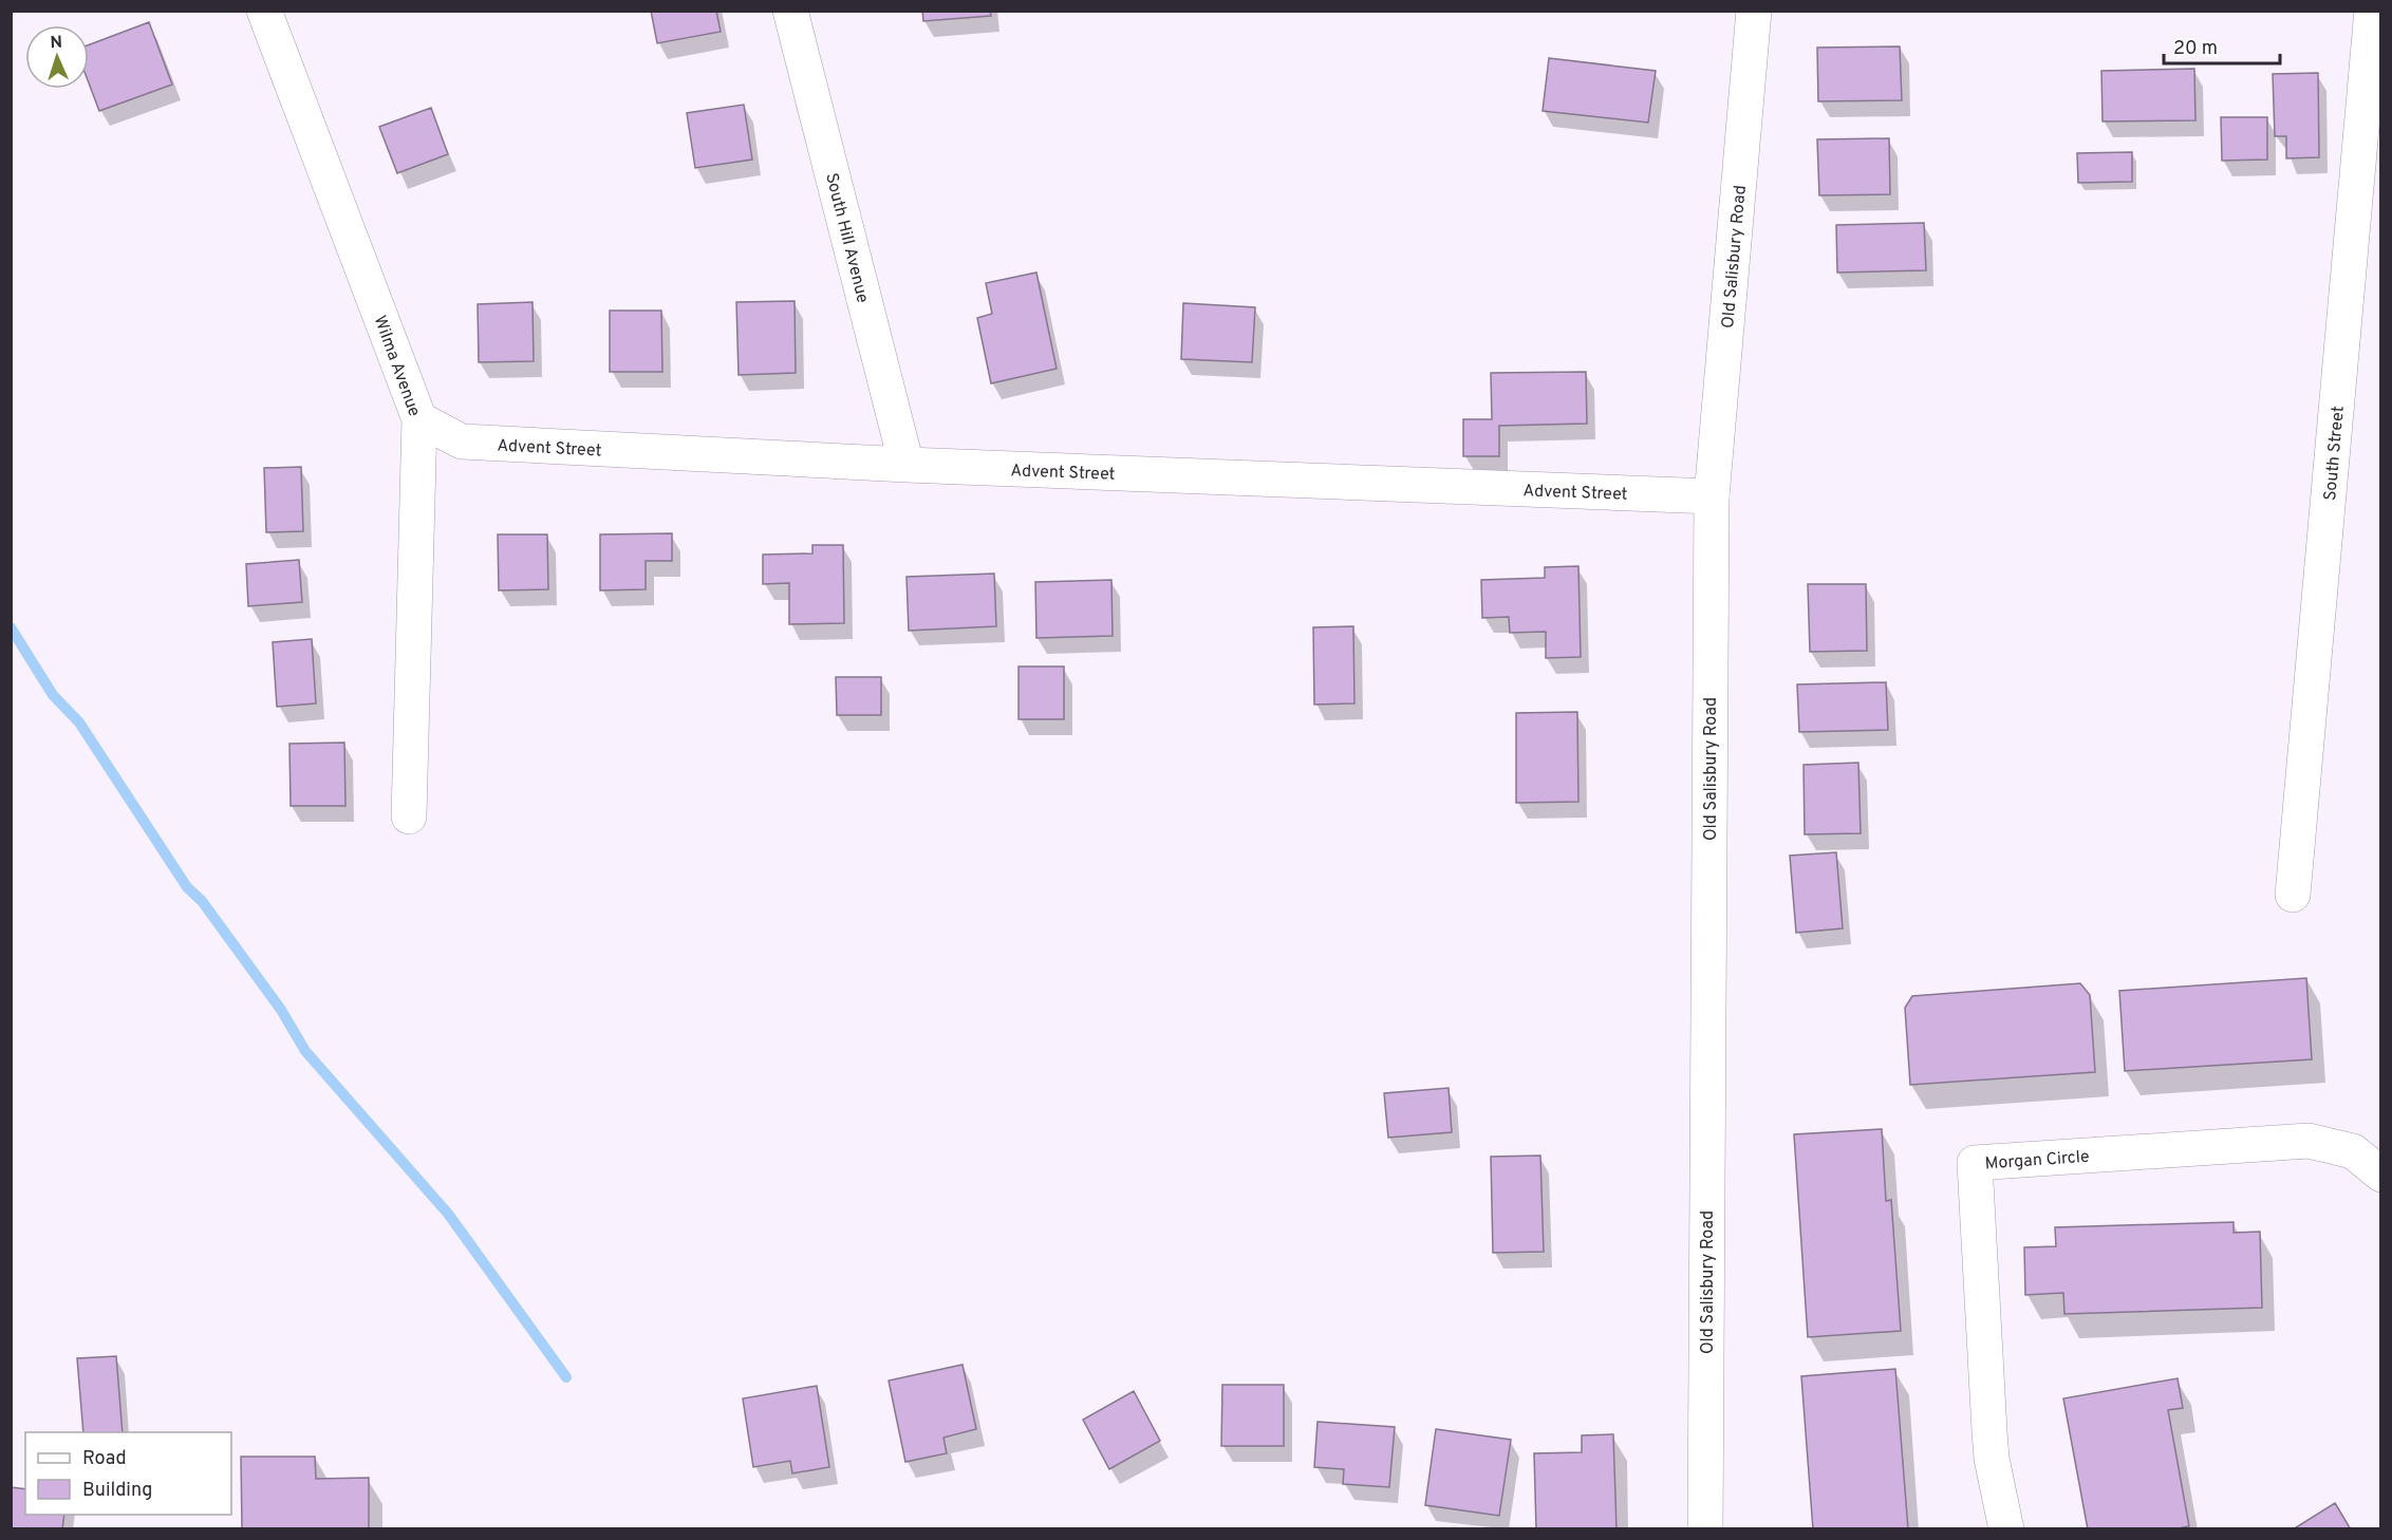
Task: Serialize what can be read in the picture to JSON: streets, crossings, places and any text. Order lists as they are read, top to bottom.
{
  "streets": {
    "street": [
      "South Hill Avenue",
      "Old Salisbury Road",
      "Wilma Avenue",
      "Advent Street",
      "South Street",
      "Morgan Circle"
    ]
  },
  "crossings": [
    ["South Hill Avenue", "Advent Street"],
    ["Old Salisbury Road", "Advent Street"],
    ["Wilma Avenue", "Advent Street"]
  ],
  "legend": ["Road", "Building"],
  "scale_bar": "20 m",
  "north": "top"
}
